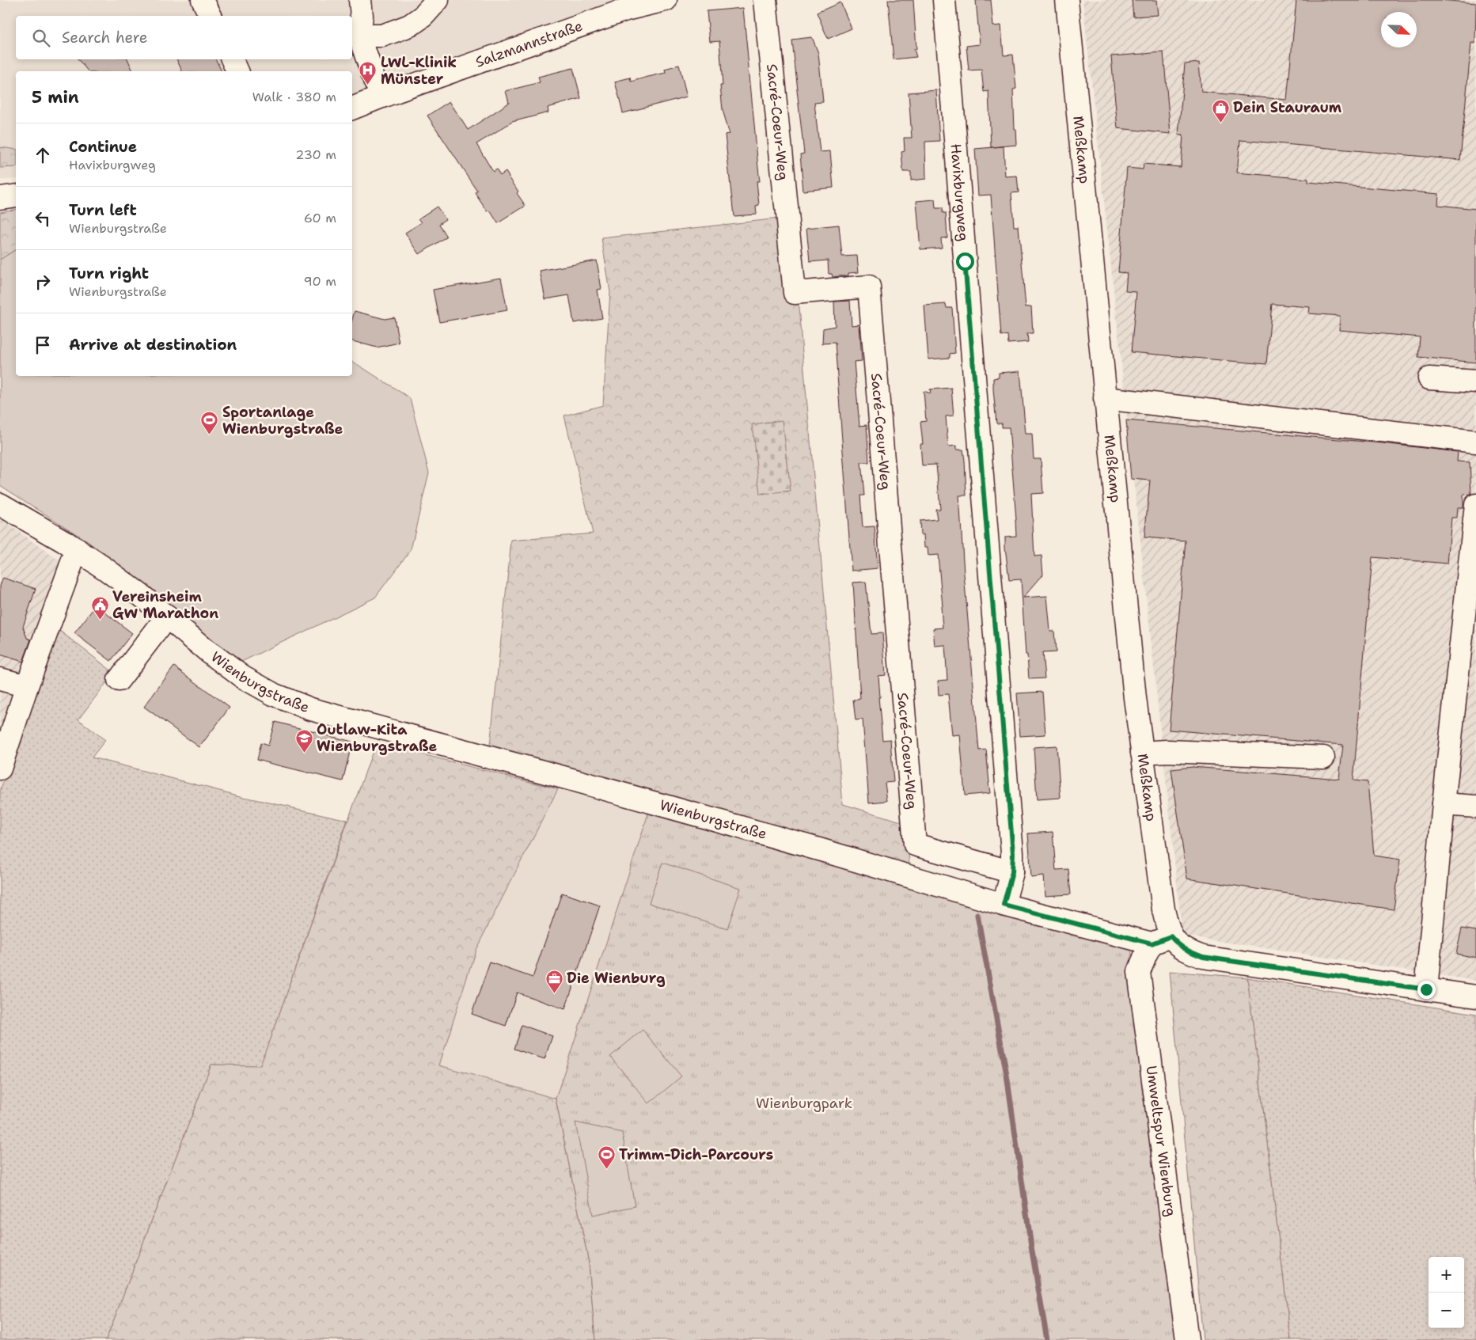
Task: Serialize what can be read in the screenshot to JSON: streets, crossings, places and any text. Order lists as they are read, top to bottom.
{
  "streets": {
    "street": [
      "Salzmannstraße",
      "Sacré-Coeur-Weg",
      "Meßkamp",
      "Havixburgweg",
      "Wienburgstraße",
      "Umweltspur Wienburg"
    ]
  },
  "crossings": [
    ["Sacré-Coeur-Weg", "Havixburgweg"],
    ["Meßkamp", "Wienburgstraße"],
    ["Meßkamp", "Umweltspur Wienburg"],
    ["Havixburgweg", "Wienburgstraße"],
    ["Wienburgstraße", "Umweltspur Wienburg"]
  ],
  "parks": ["Wienburgpark"],
  "places": {
    "hospital": ["LWL-Klinik Münster"],
    "shop": ["Dein Stauraum"],
    "sports": ["Sportanlage Wienburgstraße", "Trimm-Dich-Parcours"],
    "public building": ["Vereinsheim GW Marathon"],
    "school or university": ["Outlaw-Kita Wienburgstraße"],
    "office": ["Die Wienburg"]
  },
  "north": "bottom right",
  "page": {
    "search": "Search here",
    "heading": ["5 min", "Walk · 380 m"],
    "list": [
      ["Continue", "Havixburgweg", "230 m"],
      ["Turn left", "Wienburgstraße", "60 m"],
      ["Turn right", "Wienburgstraße", "90 m"],
      "Arrive at destination"
    ],
    "map_buttons": ["+", "−"]
  }
}
